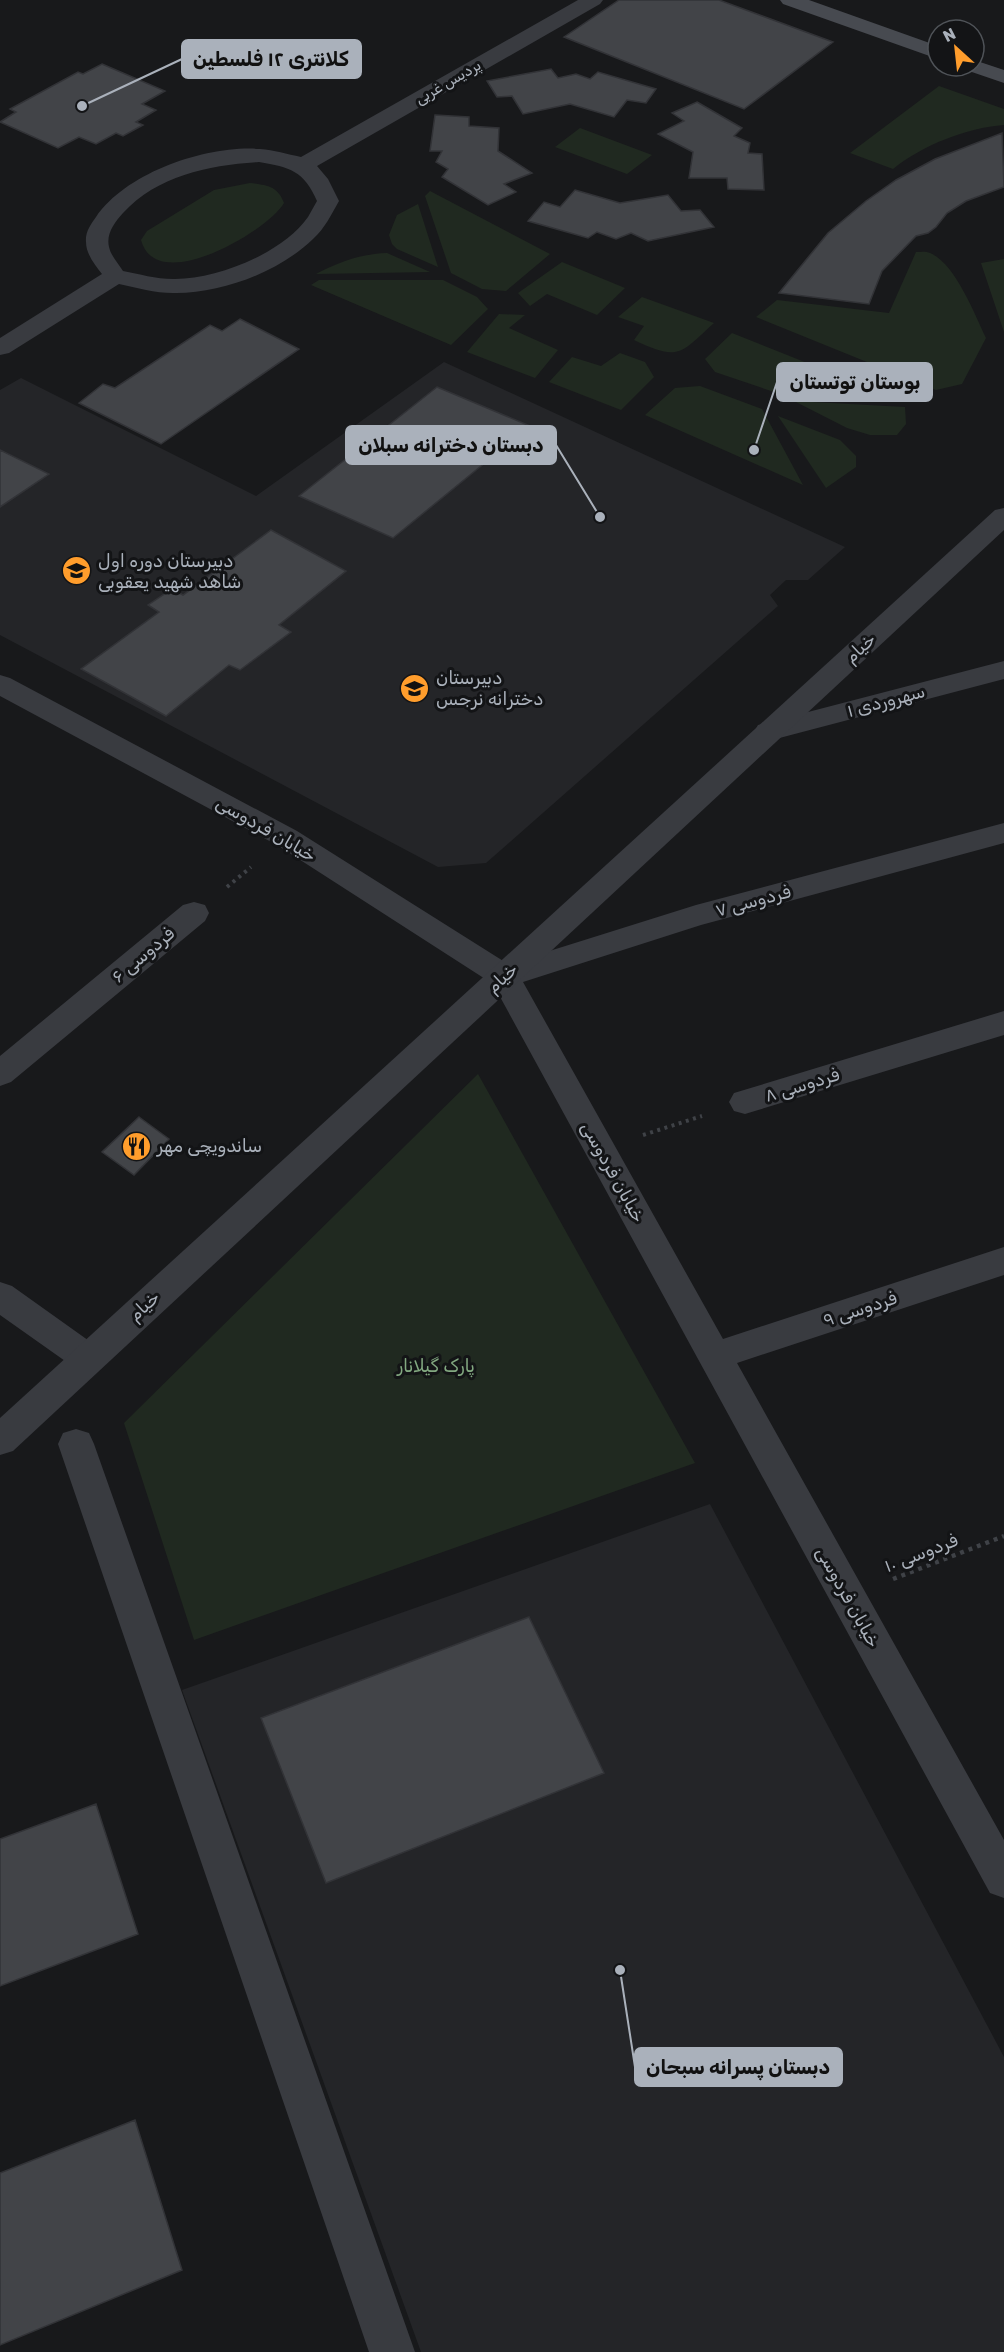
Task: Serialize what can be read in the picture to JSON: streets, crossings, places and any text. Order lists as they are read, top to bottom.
{
  "streets": {
    "street": [
      "پردیس غربی",
      "خیام",
      "سهروردی ۱",
      "خیابان فردوسی",
      "فردوسی ۷",
      "فردوسی ۶",
      "فردوسی ۸",
      "فردوسی ۹"
    ],
    "path": ["فردوسی ۱۰"]
  },
  "crossings": [
    ["خیام", "سهروردی ۱"],
    ["خیام", "خیابان فردوسی"],
    ["خیام", "فردوسی ۷"],
    ["خیابان فردوسی", "فردوسی ۷"],
    ["خیابان فردوسی", "فردوسی ۸"],
    ["خیابان فردوسی", "فردوسی ۹"],
    ["خیابان فردوسی", "فردوسی ۱۰"]
  ],
  "parks": ["پارک گیلانار"],
  "places": {
    "other": [
      "کلانتری ۱۲ فلسطین",
      "بوستان توتستان",
      "دبستان دخترانه سبلان",
      "دبستان پسرانه سبحان"
    ],
    "school or university": ["دبیرستان دوره اول شاهد شهید یعقوبی", "دبیرستان دخترانه نرجس"],
    "restaurant": ["ساندویچی مهر"]
  },
  "north": "top left"
}
